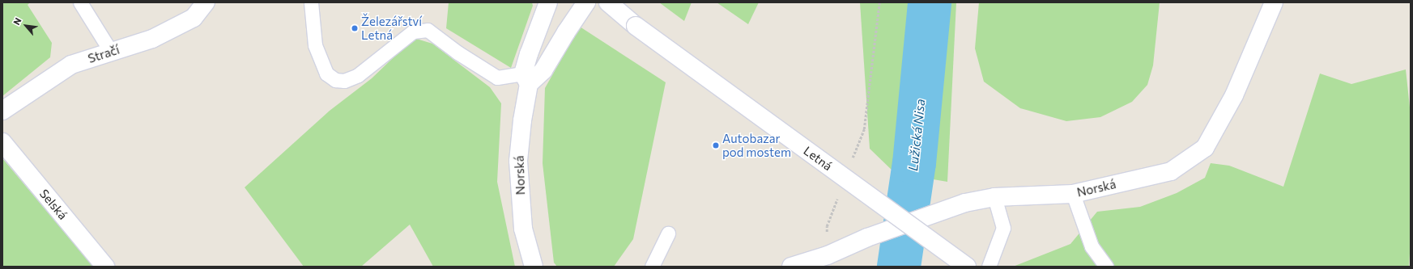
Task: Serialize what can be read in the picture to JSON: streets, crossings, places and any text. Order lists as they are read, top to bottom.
{
  "streets": {
    "street": [
      "Stračí",
      "Letná",
      "Norská",
      "Selská"
    ]
  },
  "water": ["Lužická Nisa"],
  "places": ["Železářství Letná", "Autobazar pod mostem"],
  "north": "top left"
}
